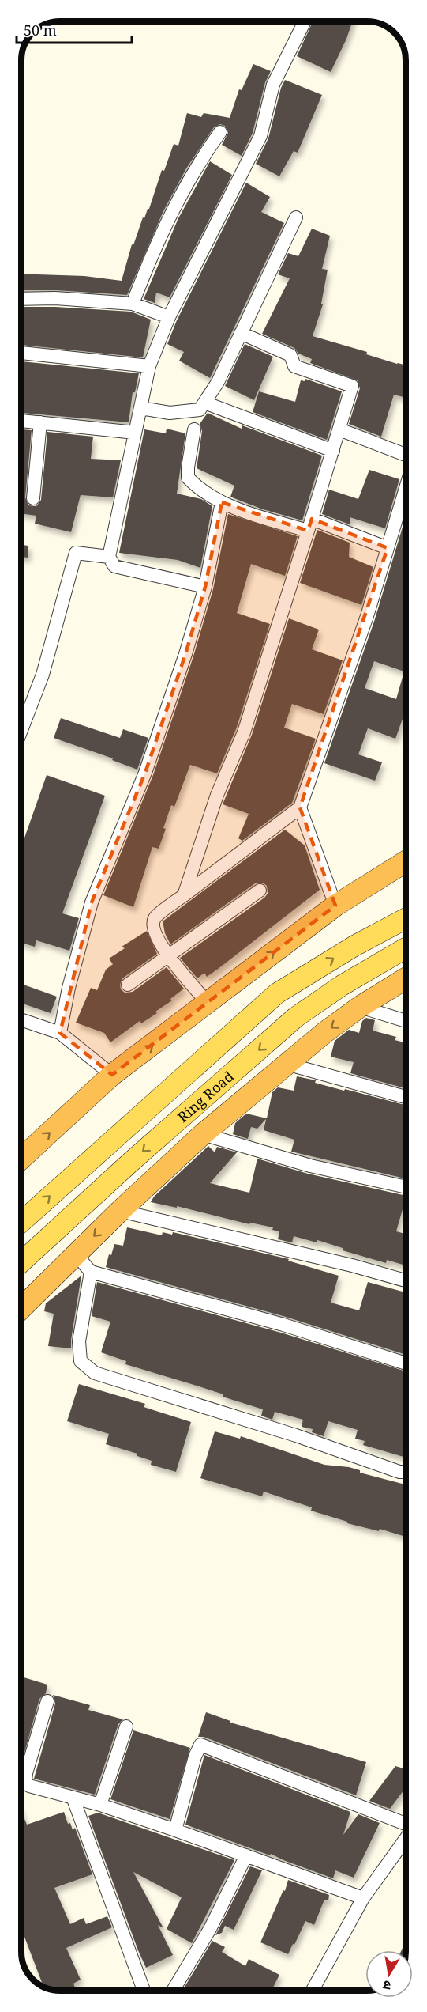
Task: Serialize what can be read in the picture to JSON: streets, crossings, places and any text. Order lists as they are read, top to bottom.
{
  "streets": {
    "main road": ["Ring Road"]
  },
  "scale_bar": "50 m",
  "north": "bottom"
}
